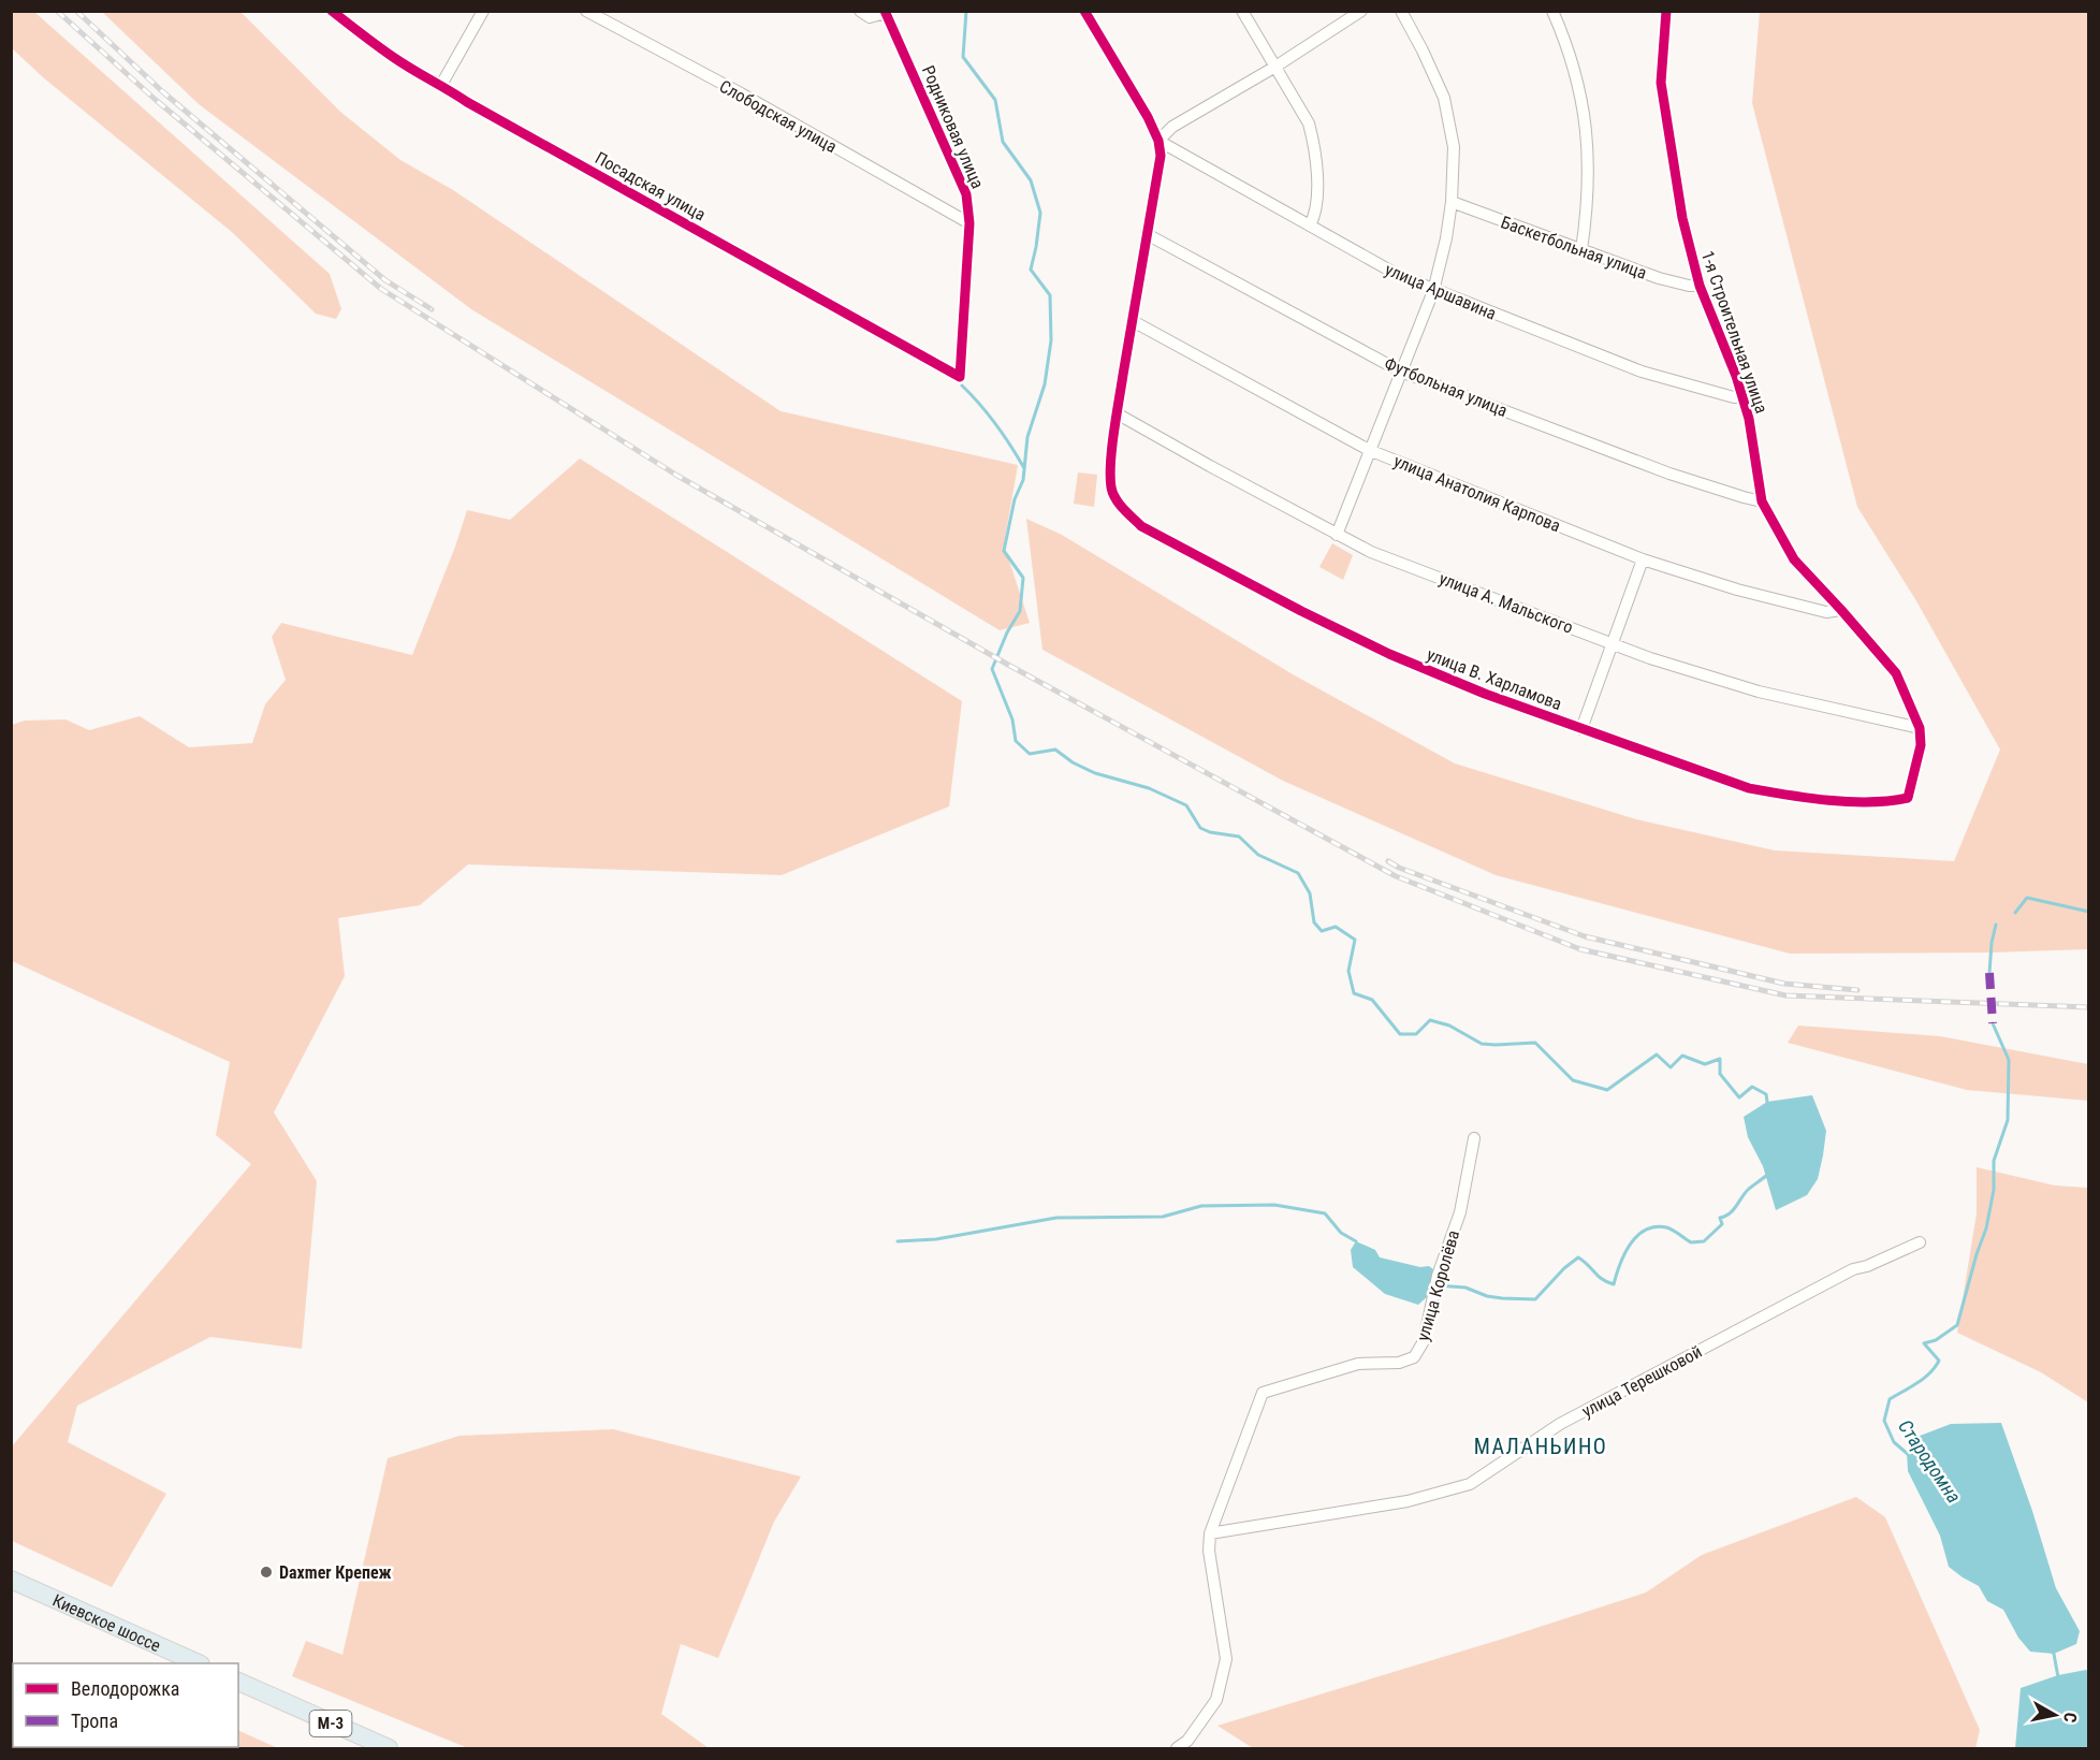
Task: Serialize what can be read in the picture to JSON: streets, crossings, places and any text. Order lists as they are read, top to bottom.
{
  "streets": {
    "highway": ["Киевское шоссе", "М-3"],
    "street": [
      "Слободская улица",
      "Родниковая улица",
      "Посадская улица",
      "Баскетбольная улица",
      "улица Аршавина",
      "1-я Строительная улица",
      "Футбольная улица",
      "улица Анатолия Карпова",
      "улица А. Мальского",
      "улица В. Харламова",
      "улица Королёва",
      "улица Терешковой"
    ]
  },
  "crossings": [
    ["Слободская улица", "Родниковая улица"],
    ["Родниковая улица", "Посадская улица"],
    ["Баскетбольная улица", "1-я Строительная улица"],
    ["улица Аршавина", "1-я Строительная улица"],
    ["улица Аршавина", "улица В. Харламова"],
    ["1-я Строительная улица", "Футбольная улица"],
    ["1-я Строительная улица", "улица Анатолия Карпова"],
    ["1-я Строительная улица", "улица А. Мальского"],
    ["1-я Строительная улица", "улица В. Харламова"],
    ["Футбольная улица", "улица В. Харламова"],
    ["улица Анатолия Карпова", "улица В. Харламова"],
    ["улица А. Мальского", "улица В. Харламова"],
    ["улица Королёва", "улица Терешковой"]
  ],
  "districts": ["МАЛАНЬИНО"],
  "water": ["Стародомна"],
  "places": ["Daxmer Крепеж"],
  "legend": ["Велодорожка", "Тропа"],
  "north": "right"
}
